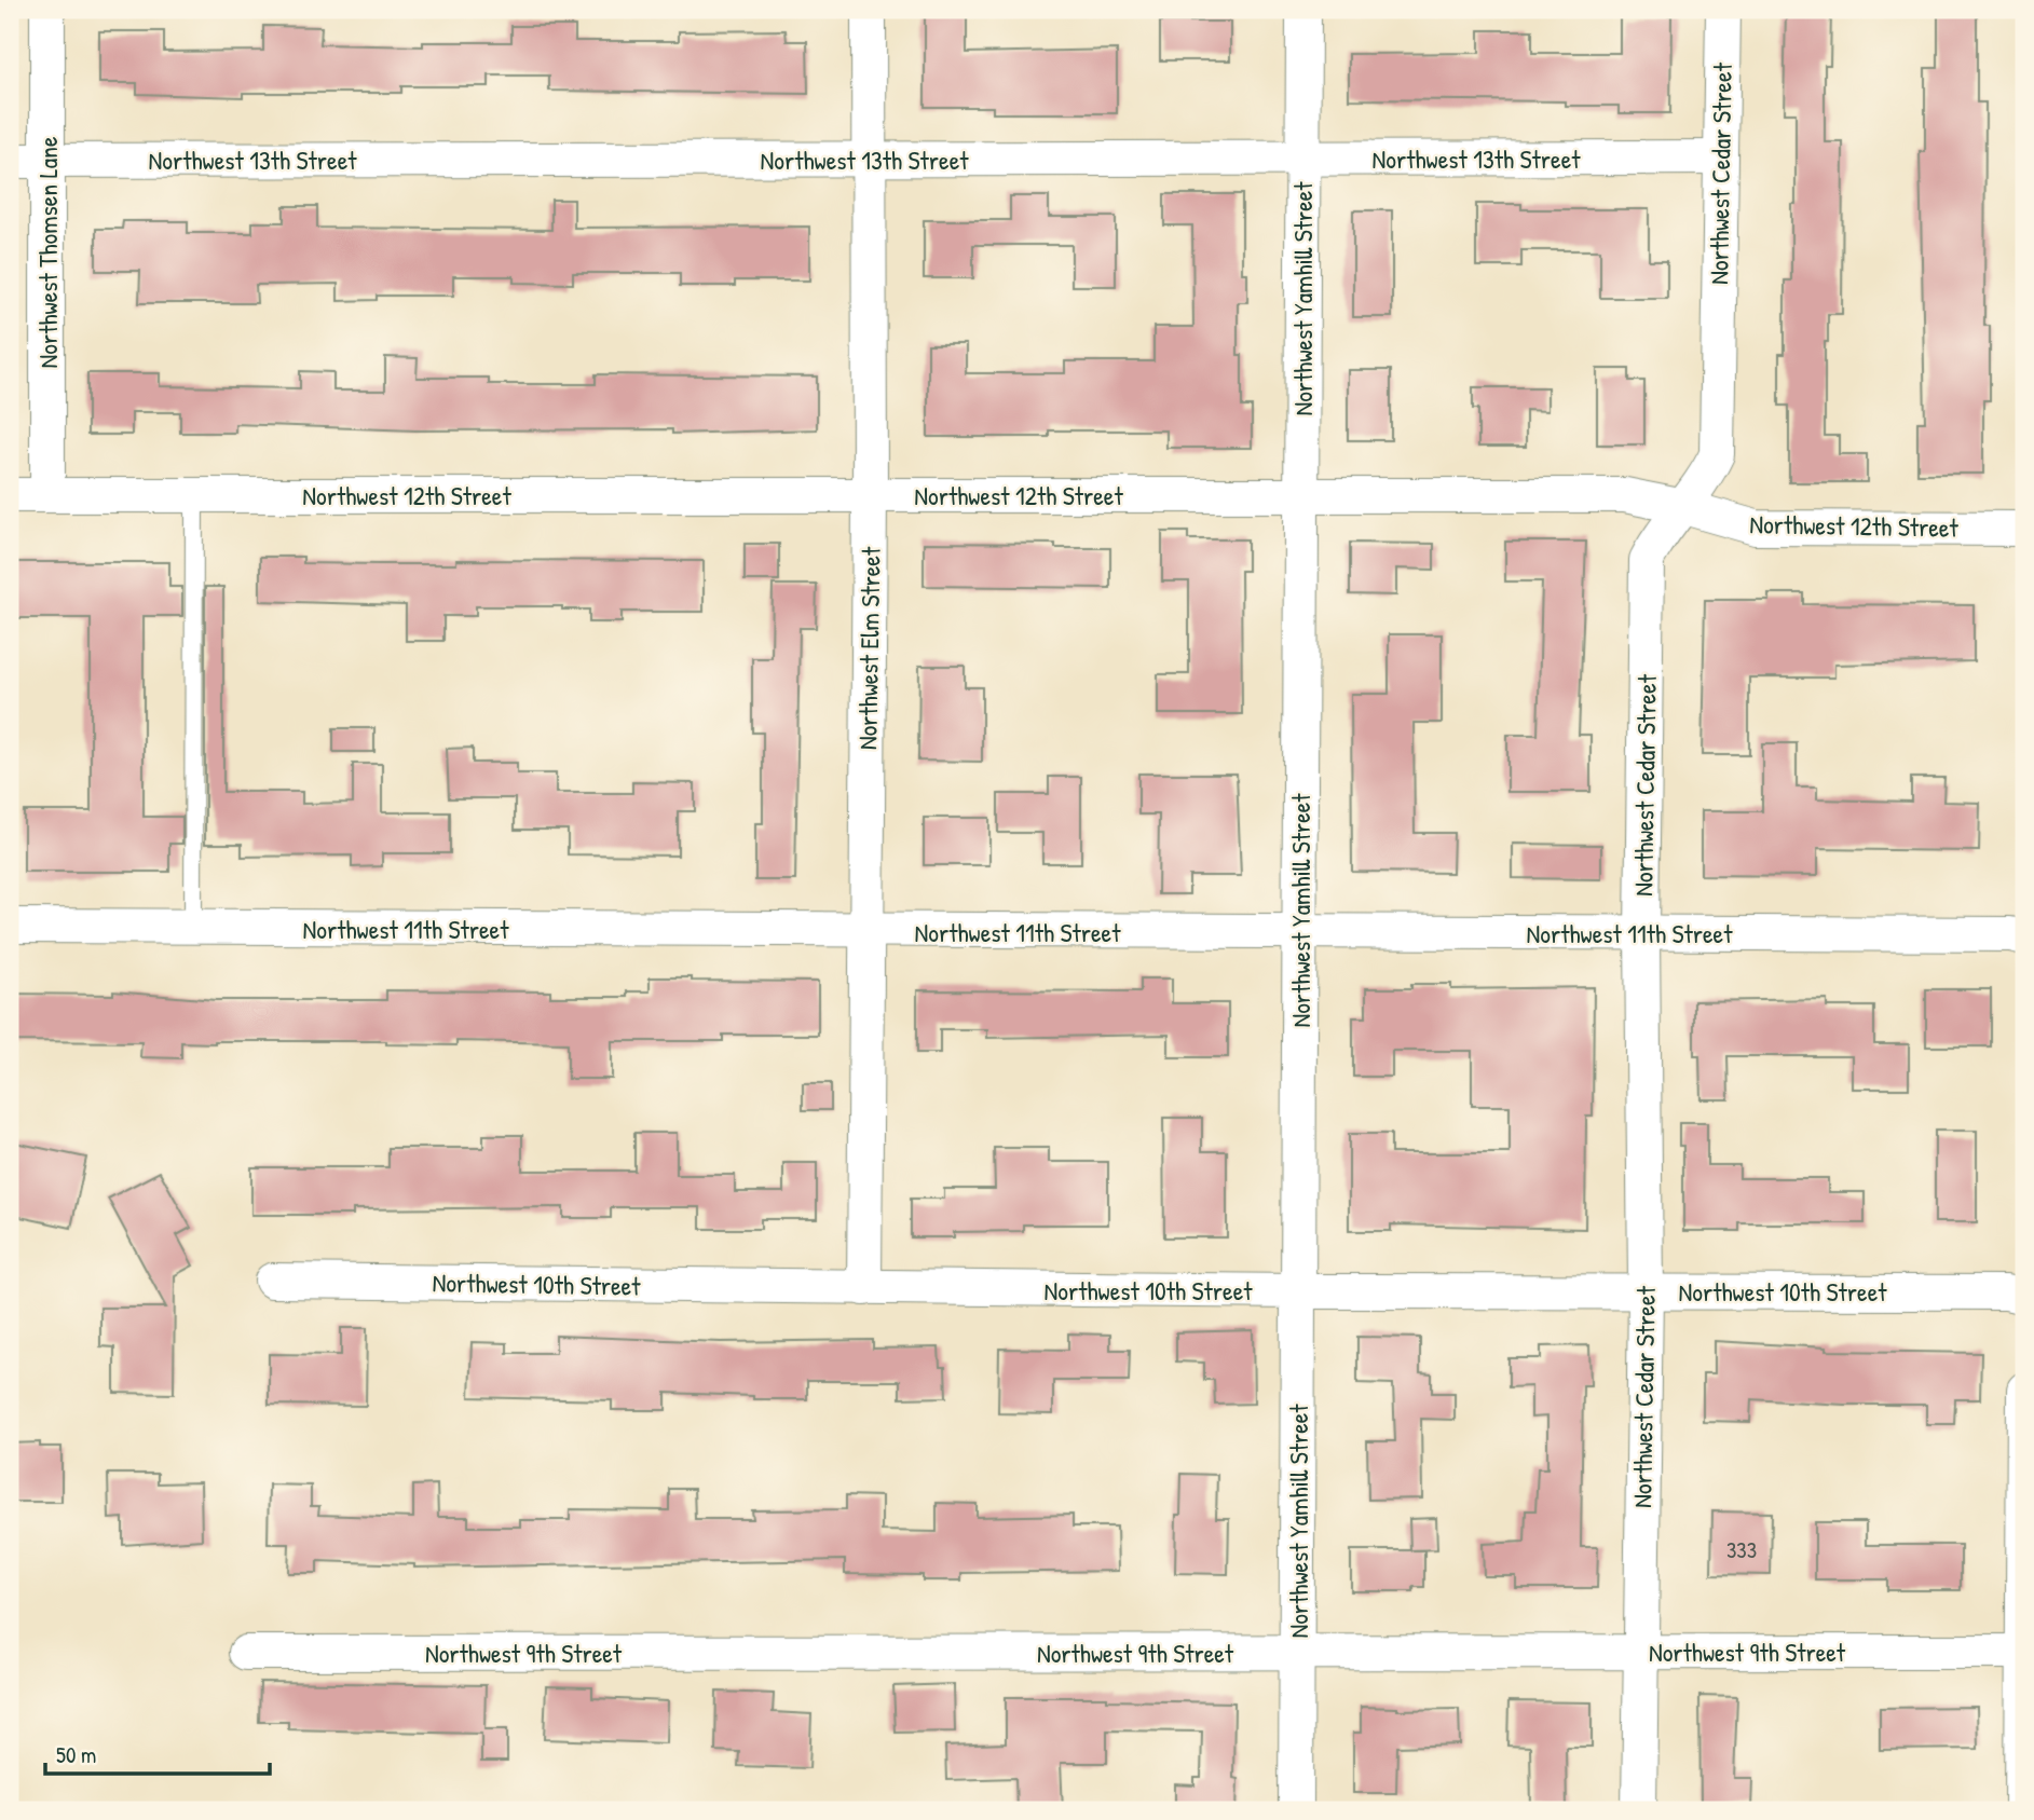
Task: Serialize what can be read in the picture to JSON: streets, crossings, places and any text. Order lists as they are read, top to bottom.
{
  "streets": {
    "street": [
      "Northwest 13th Street",
      "Northwest Cedar Street",
      "Northwest Thomsen Lane",
      "Northwest Yamhill Street",
      "Northwest 12th Street",
      "Northwest Elm Street",
      "Northwest 11th Street",
      "Northwest 10th Street",
      "Northwest 9th Street"
    ]
  },
  "crossings": [
    ["Northwest 13th Street", "Northwest Cedar Street"],
    ["Northwest 13th Street", "Northwest Thomsen Lane"],
    ["Northwest 13th Street", "Northwest Yamhill Street"],
    ["Northwest 13th Street", "Northwest Elm Street"],
    ["Northwest Cedar Street", "Northwest 12th Street"],
    ["Northwest Cedar Street", "Northwest 11th Street"],
    ["Northwest Cedar Street", "Northwest 10th Street"],
    ["Northwest Cedar Street", "Northwest 9th Street"],
    ["Northwest Thomsen Lane", "Northwest 12th Street"],
    ["Northwest Yamhill Street", "Northwest 12th Street"],
    ["Northwest Yamhill Street", "Northwest 11th Street"],
    ["Northwest Yamhill Street", "Northwest 10th Street"],
    ["Northwest Yamhill Street", "Northwest 9th Street"],
    ["Northwest 12th Street", "Northwest Elm Street"],
    ["Northwest Elm Street", "Northwest 11th Street"],
    ["Northwest Elm Street", "Northwest 10th Street"]
  ],
  "house_numbers": ["333"],
  "scale_bar": "50 m"
}
